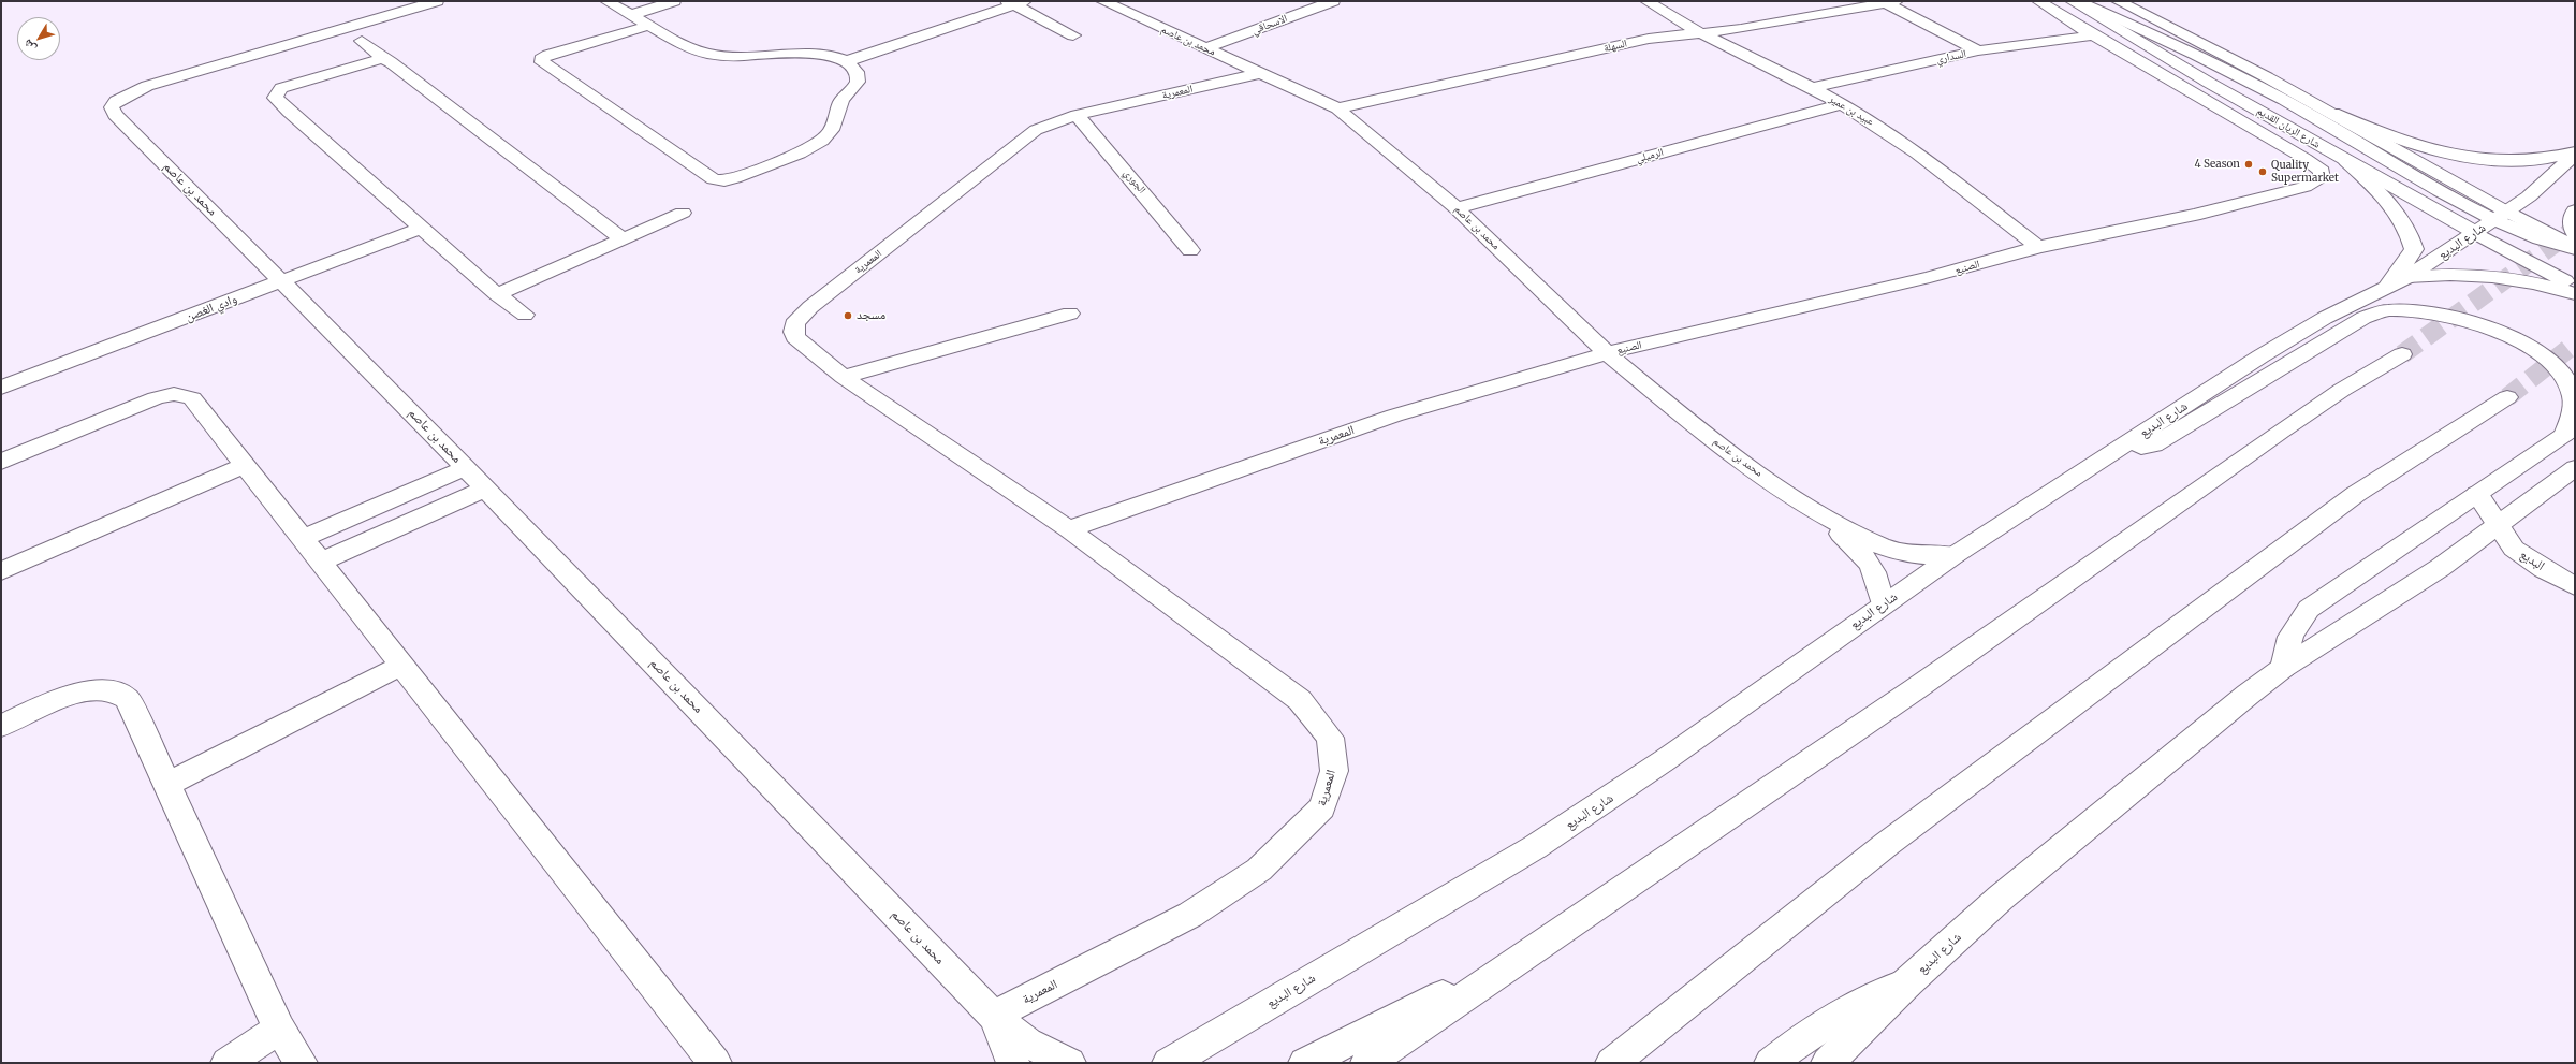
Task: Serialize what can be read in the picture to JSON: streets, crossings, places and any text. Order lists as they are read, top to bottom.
{
  "streets": {
    "main road": [
      "الاسحاقي",
      "محمد بن عاصم",
      "السهلة",
      "السداري",
      "المعمرية",
      "عبيد بن عمير",
      "شارع الريان القديم",
      "الرميلي",
      "الجوري",
      "شارع البديع",
      "الصنيع",
      "وادي الغصن",
      "البديع"
    ]
  },
  "crossings": [
    ["الاسحاقي", "محمد بن عاصم"],
    ["محمد بن عاصم", "السهلة"],
    ["محمد بن عاصم", "المعمرية"],
    ["محمد بن عاصم", "الرميلي"],
    ["محمد بن عاصم", "شارع البديع"],
    ["محمد بن عاصم", "الصنيع"],
    ["محمد بن عاصم", "وادي الغصن"],
    ["السهلة", "عبيد بن عمير"],
    ["السداري", "عبيد بن عمير"],
    ["السداري", "شارع الريان القديم"],
    ["المعمرية", "الجوري"],
    ["المعمرية", "الصنيع"],
    ["عبيد بن عمير", "الرميلي"],
    ["عبيد بن عمير", "الصنيع"],
    ["شارع الريان القديم", "شارع البديع"],
    ["شارع الريان القديم", "الصنيع"],
    ["شارع البديع", "البديع"]
  ],
  "places": ["4 Season", "Quality Supermarket", "مسجد"],
  "north": "bottom left"
}
